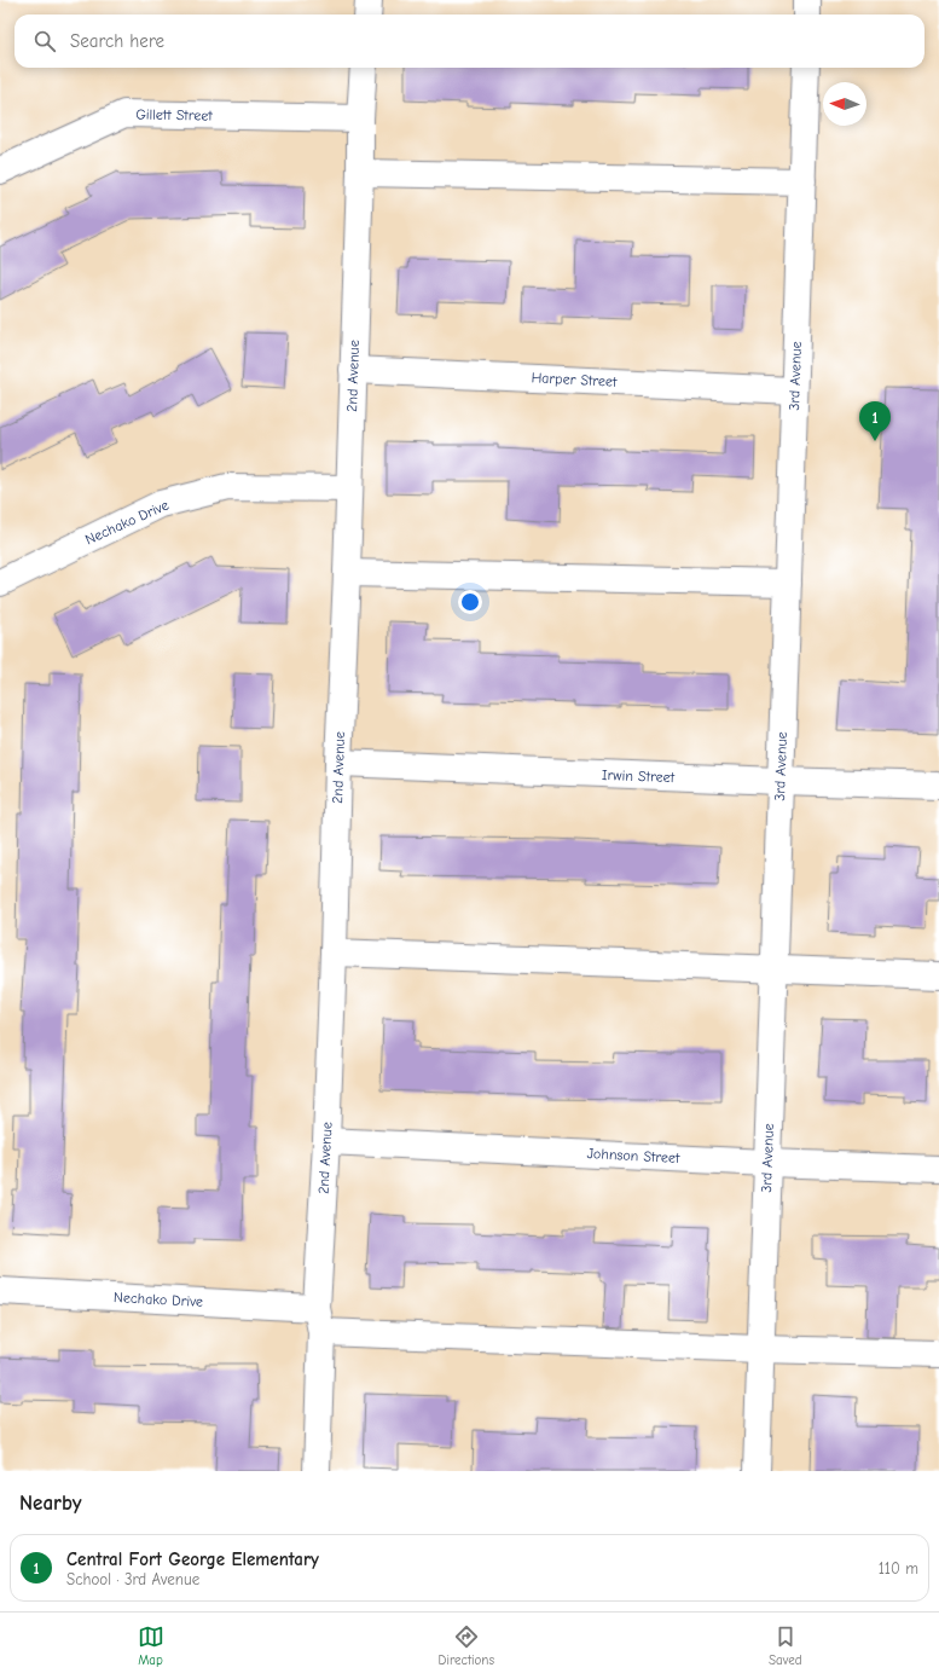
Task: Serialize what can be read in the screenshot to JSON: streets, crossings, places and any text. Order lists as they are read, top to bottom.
{
  "streets": {
    "street": [
      "Gillett Street",
      "2nd Avenue",
      "3rd Avenue",
      "Harper Street",
      "Nechako Drive",
      "Irwin Street",
      "Johnson Street"
    ]
  },
  "crossings": [
    ["Gillett Street", "2nd Avenue"],
    ["2nd Avenue", "Harper Street"],
    ["2nd Avenue", "Nechako Drive"],
    ["2nd Avenue", "Irwin Street"],
    ["2nd Avenue", "Johnson Street"],
    ["3rd Avenue", "Harper Street"],
    ["3rd Avenue", "Nechako Drive"],
    ["3rd Avenue", "Irwin Street"],
    ["3rd Avenue", "Johnson Street"]
  ],
  "north": "left",
  "page": {
    "search": "Search here",
    "pins": "1",
    "heading": "Nearby",
    "list": [
      {
        "mark": "1",
        "name": "Central Fort George Elementary",
        "note": "School · 3rd Avenue",
        "value": "110 m"
      }
    ],
    "nav": ["Map", "Directions", "Saved"]
  }
}
